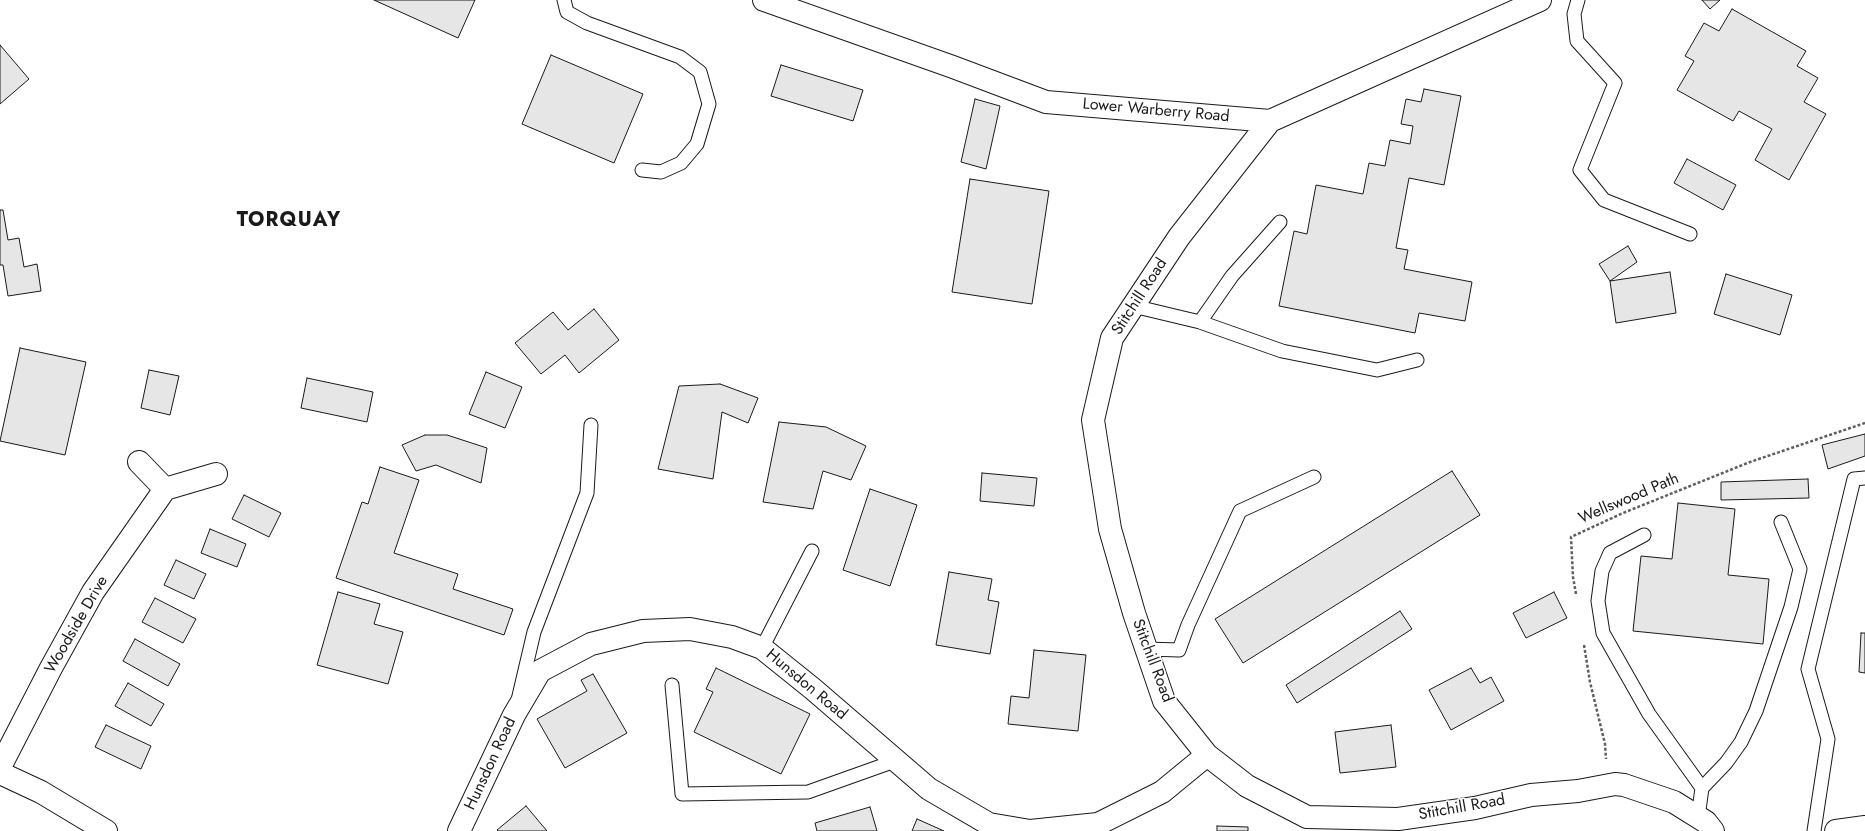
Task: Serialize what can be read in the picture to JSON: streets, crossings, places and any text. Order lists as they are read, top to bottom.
{
  "streets": {
    "street": [
      "Lower Warberry Road",
      "Stitchill Road",
      "Woodside Drive",
      "Hunsdon Road"
    ],
    "path": ["Wellswood Path"]
  },
  "crossings": [
    ["Lower Warberry Road", "Stitchill Road"],
    ["Stitchill Road", "Hunsdon Road"]
  ],
  "districts": ["TORQUAY"]
}
